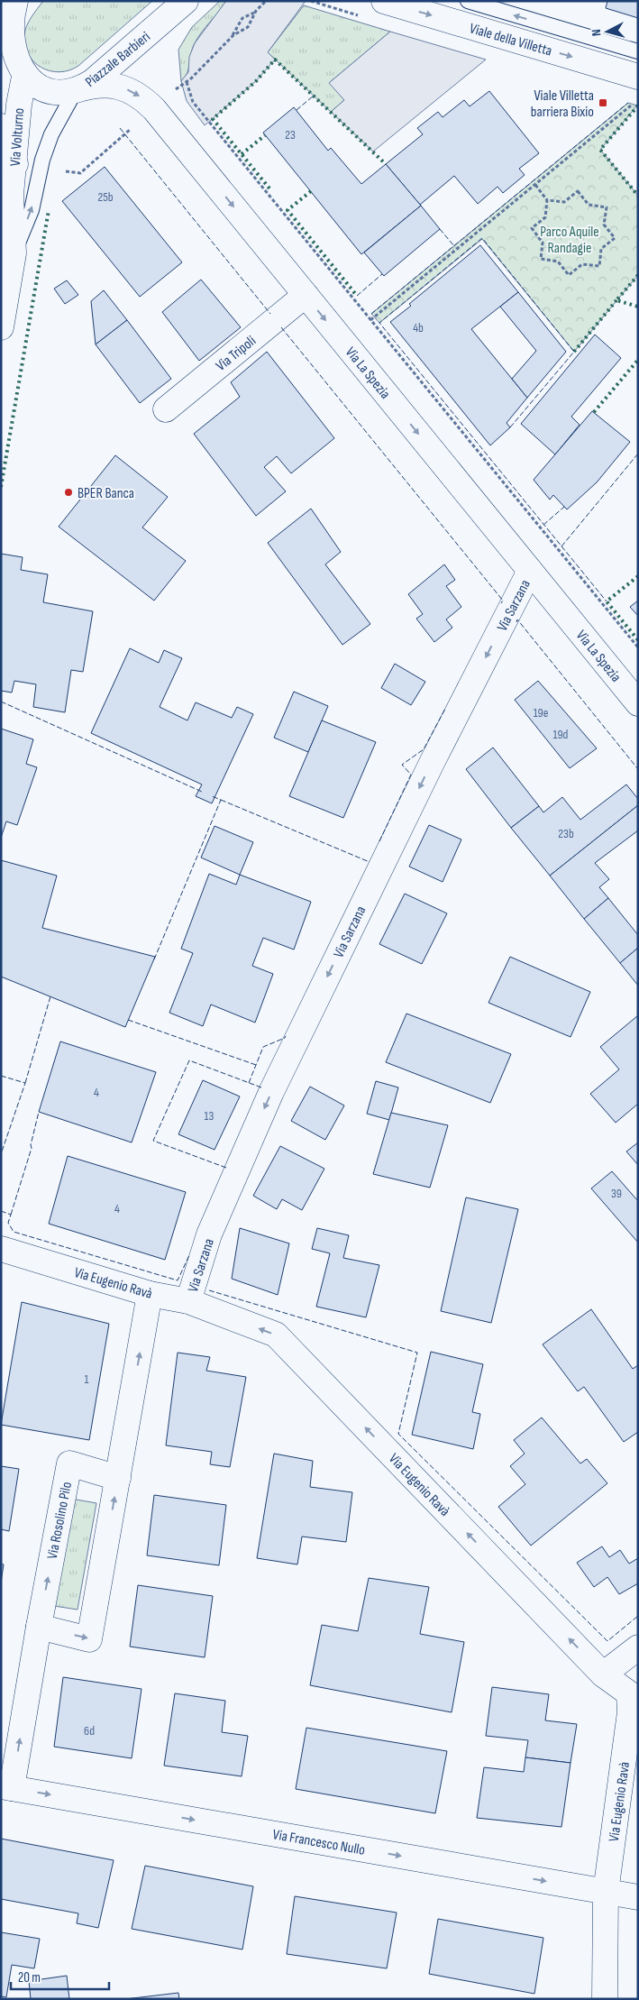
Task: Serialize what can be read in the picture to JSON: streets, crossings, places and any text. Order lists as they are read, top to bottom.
{
  "streets": {
    "street": [
      "Viale della Villetta",
      "Piazzale Barbieri",
      "Via Volturno",
      "Via Tripoli",
      "Via La Spezia",
      "Via Sarzana",
      "Via Eugenio Ravà",
      "Via Rosolino Pilo",
      "Via Francesco Nullo"
    ]
  },
  "crossings": [
    ["Piazzale Barbieri", "Via Volturno"],
    ["Piazzale Barbieri", "Via La Spezia"],
    ["Via Tripoli", "Via La Spezia"],
    ["Via La Spezia", "Via Sarzana"],
    ["Via Sarzana", "Via Eugenio Ravà"],
    ["Via Eugenio Ravà", "Via Francesco Nullo"],
    ["Via Rosolino Pilo", "Via Francesco Nullo"]
  ],
  "one_way": [
    "Viale della Villetta",
    "Via La Spezia",
    "Via Sarzana",
    "Via Eugenio Ravà",
    "Via Francesco Nullo"
  ],
  "parks": ["Parco Aquile Randagie"],
  "places": {
    "transit": ["Viale Villetta barriera Bixio"],
    "other": ["BPER Banca"]
  },
  "house_numbers": [
    "23",
    "25b",
    "4b",
    "19e",
    "19d",
    "23b",
    "4",
    "13",
    "39",
    "4",
    "1",
    "6d"
  ],
  "scale_bar": "20 m",
  "north": "left"
}
